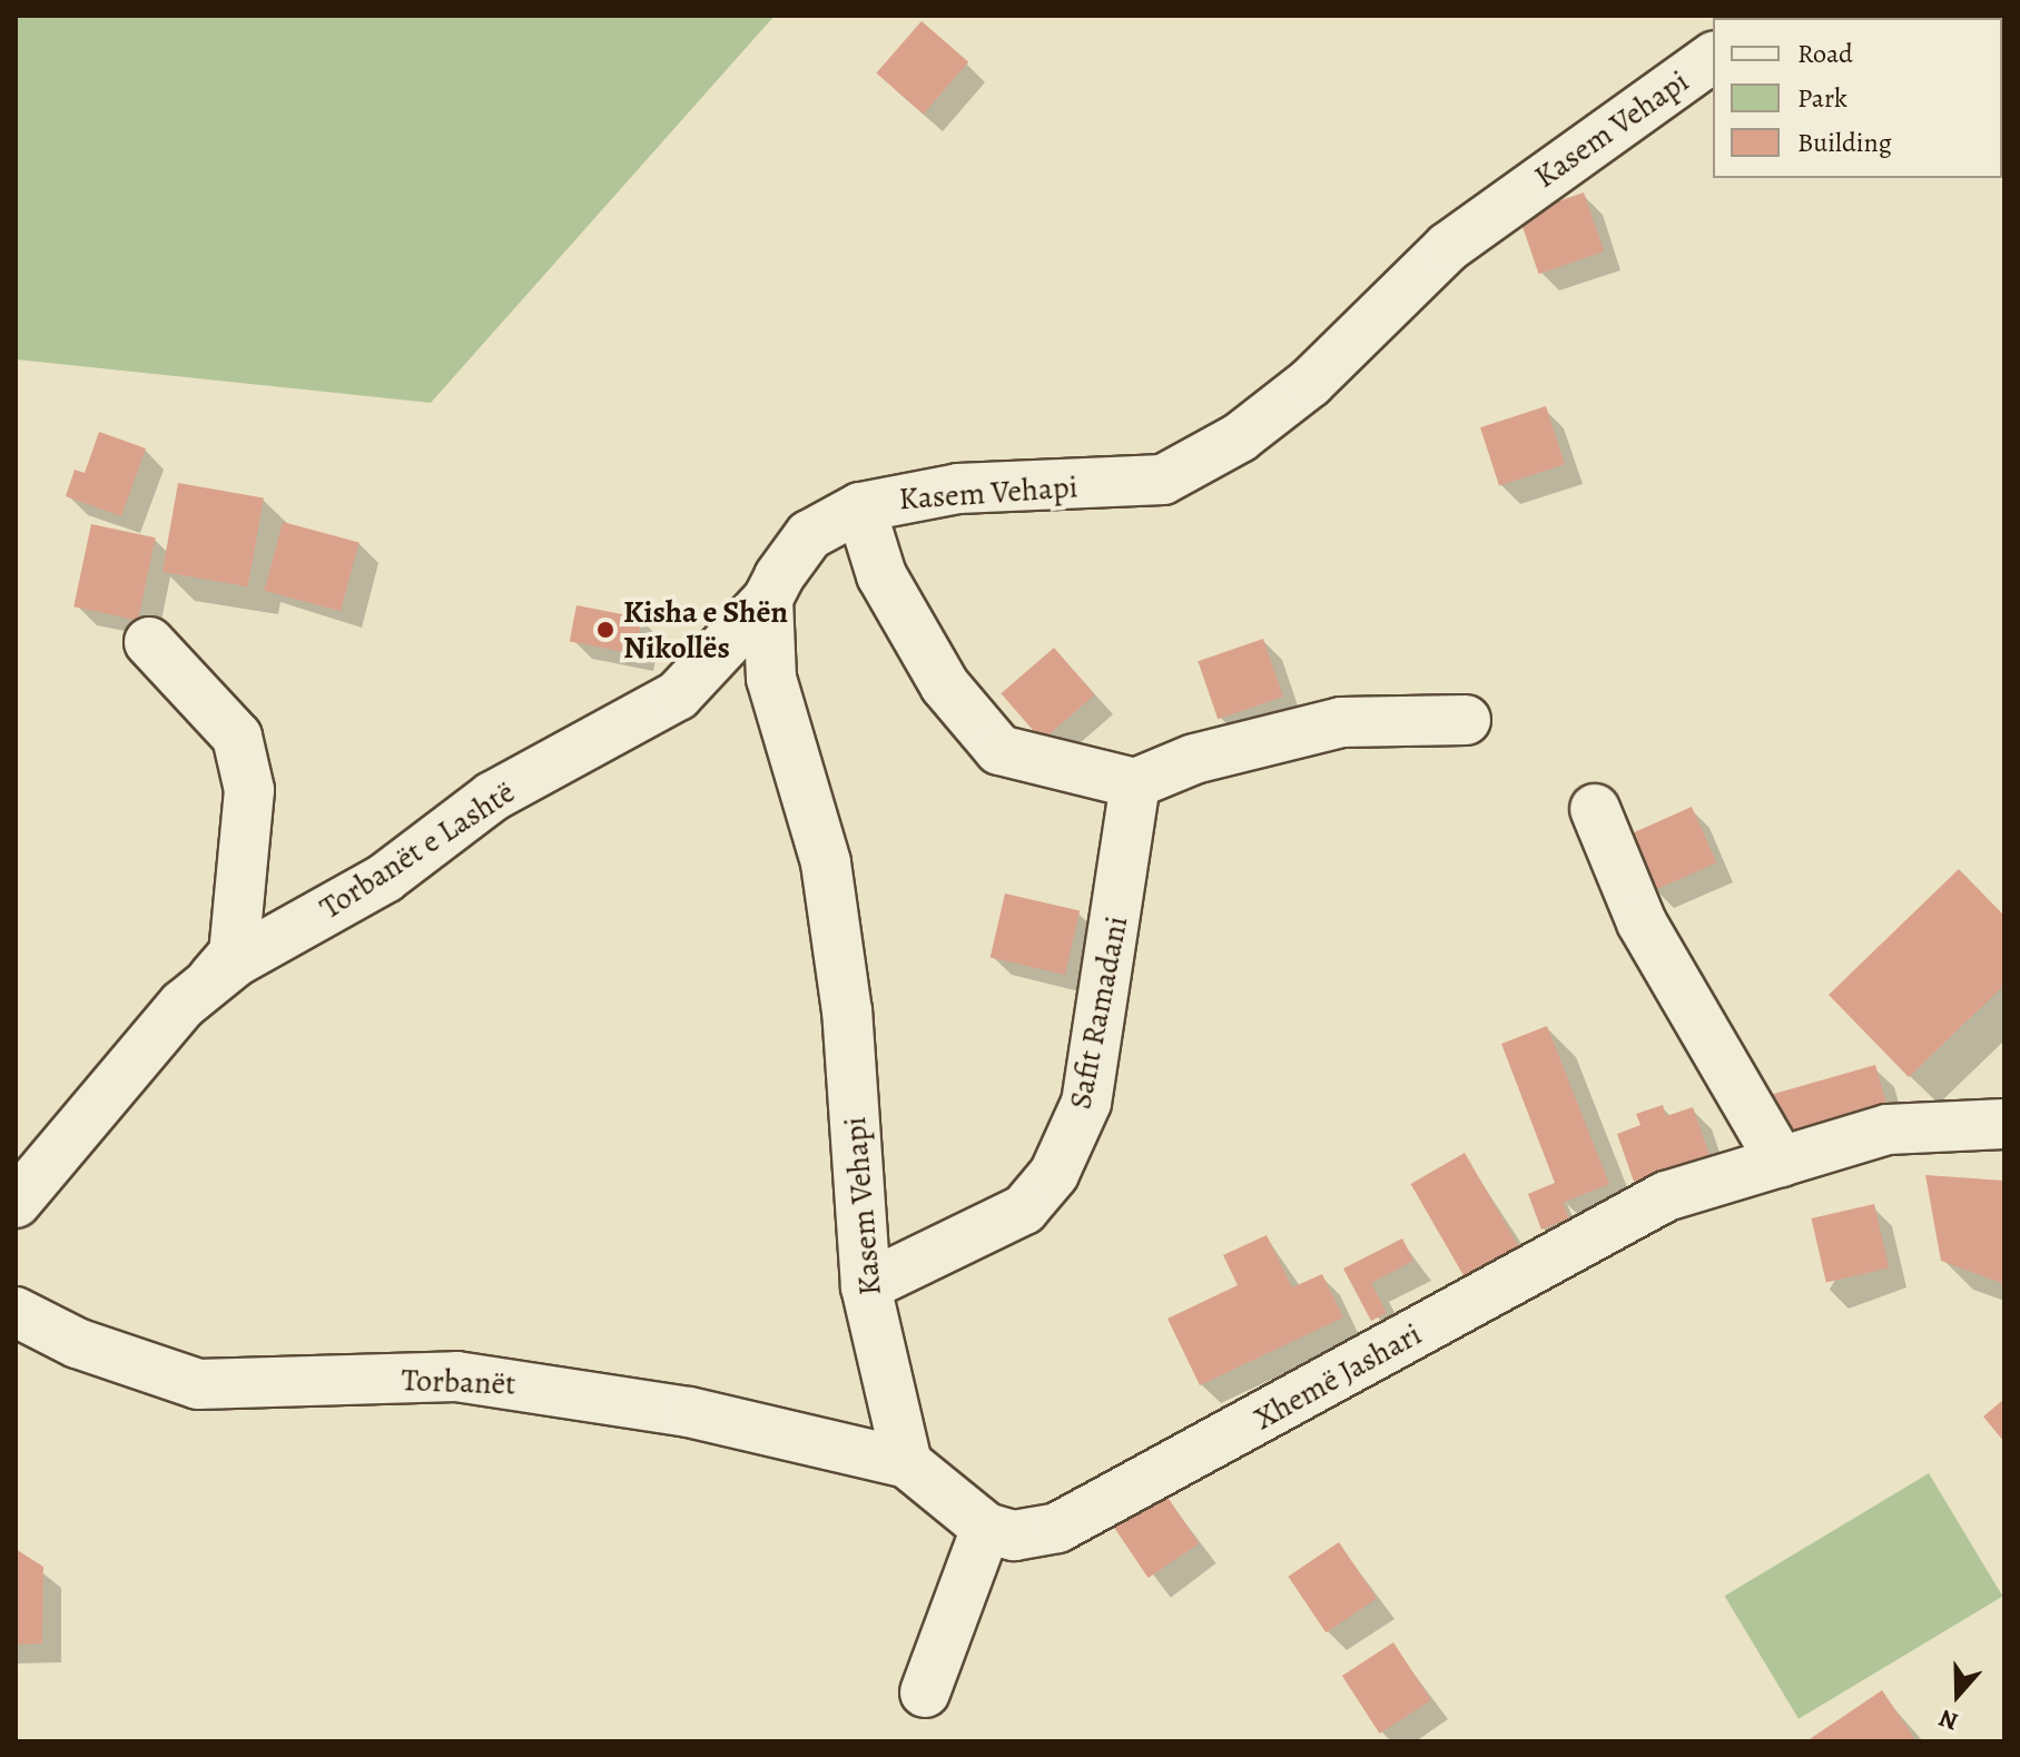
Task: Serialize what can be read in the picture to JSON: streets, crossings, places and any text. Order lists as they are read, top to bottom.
{
  "streets": {
    "street": [
      "Kasem Vehapi",
      "Torbanët e Lashtë",
      "Safit Ramadani",
      "Xhemë Jashari",
      "Torbanët"
    ]
  },
  "crossings": [
    ["Kasem Vehapi", "Torbanët e Lashtë"],
    ["Kasem Vehapi", "Safit Ramadani"],
    ["Kasem Vehapi", "Torbanët"]
  ],
  "places": ["Kisha e Shën Nikollës"],
  "legend": ["Road", "Park", "Building"],
  "north": "bottom"
}
